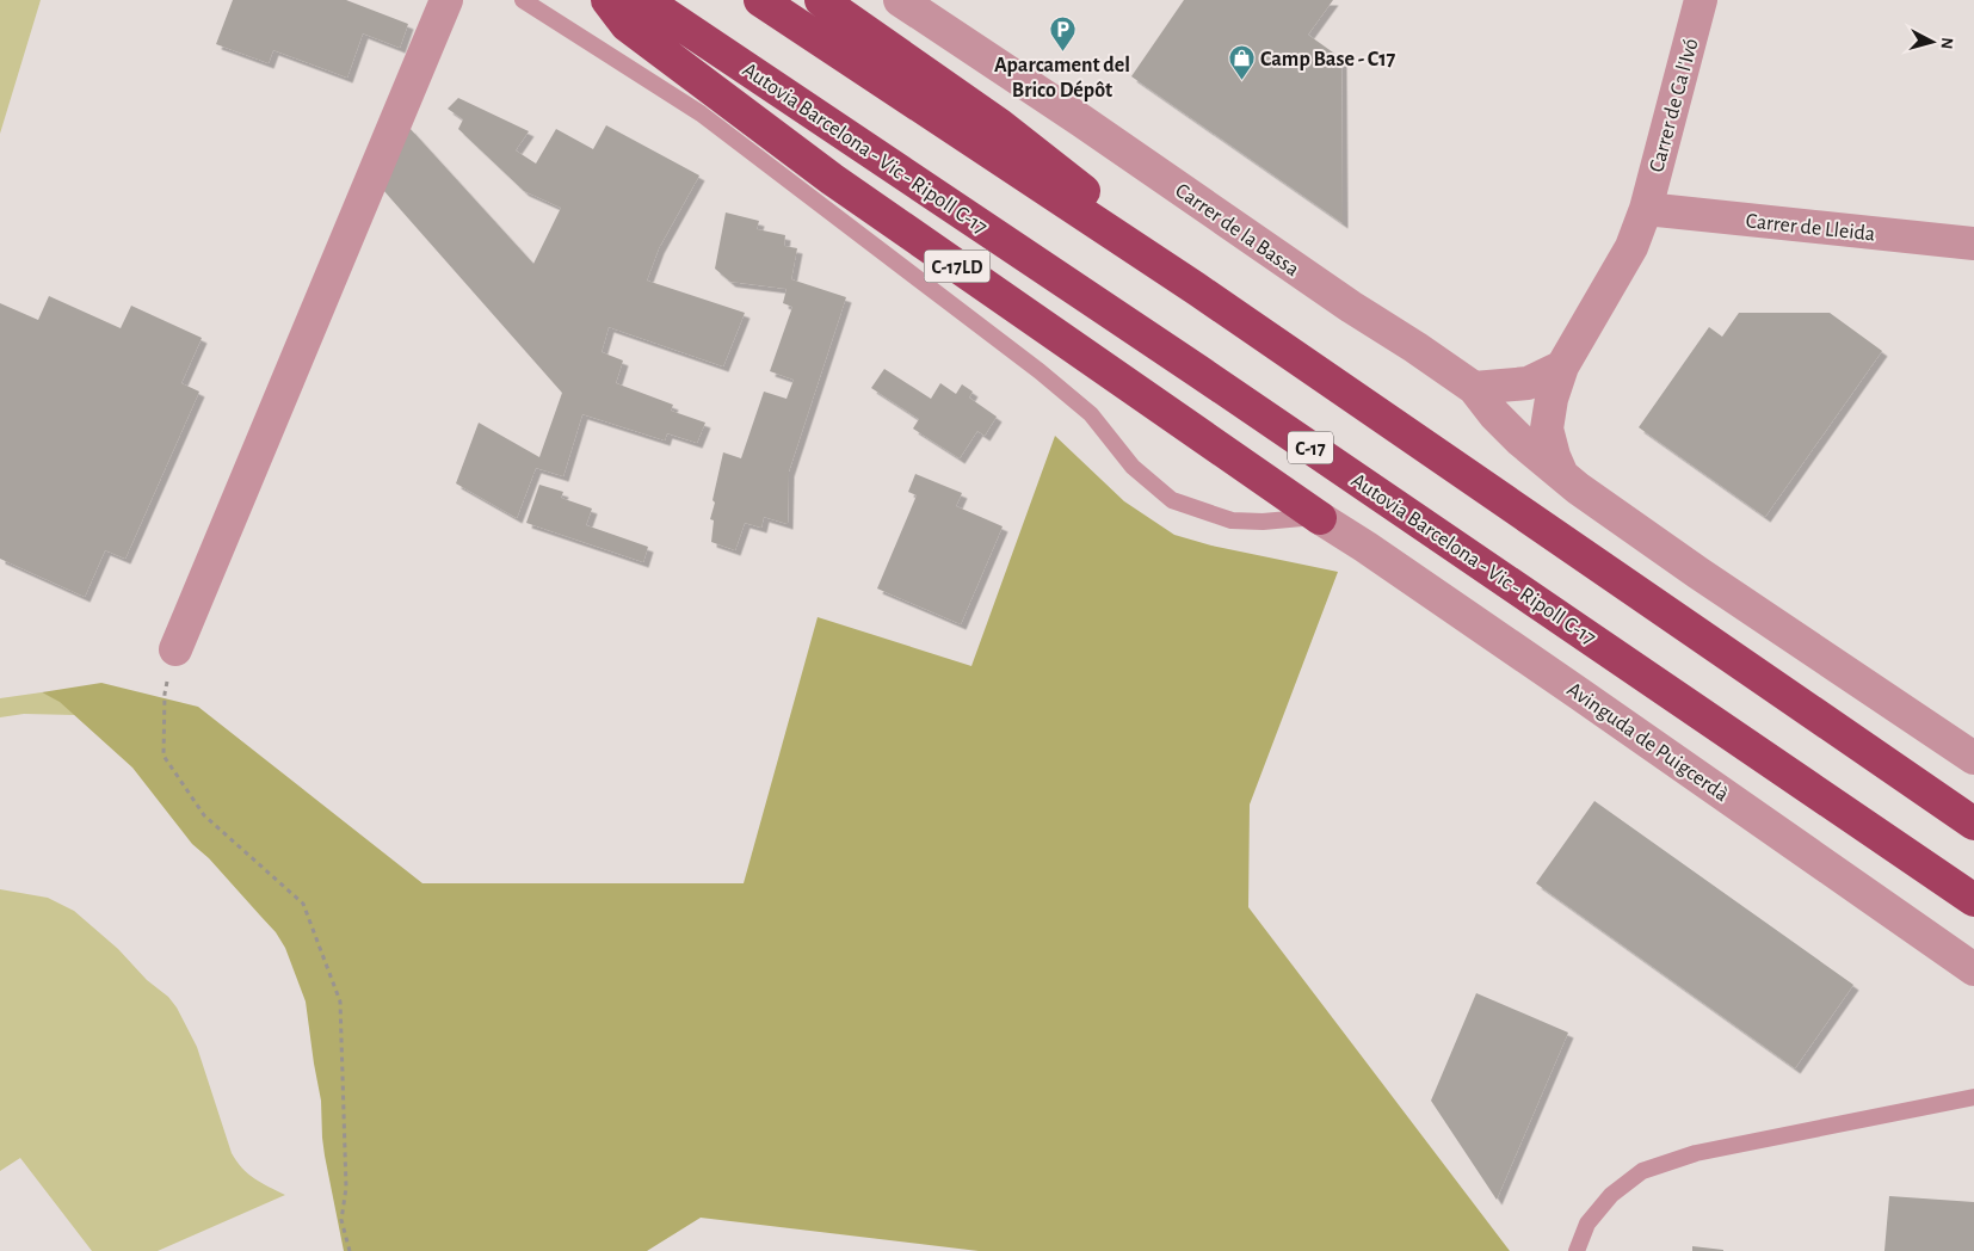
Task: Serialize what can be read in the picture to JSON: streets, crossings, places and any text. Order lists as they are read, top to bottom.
{
  "streets": {
    "highway": ["Autovia Barcelona - Vic - Ripoll C-17", "C-17LD", "C-17"],
    "street": [
      "Carrer de Ca l'Ivó",
      "Carrer de Lleida",
      "Carrer de la Bassa",
      "Avinguda de Puigcerdà"
    ]
  },
  "crossings": [
    ["Carrer de Ca l'Ivó", "Carrer de Lleida"],
    ["C-17LD", "Avinguda de Puigcerdà"]
  ],
  "places": {
    "parking": ["Aparcament del Brico Dépôt"],
    "shop": ["Camp Base - C17"]
  },
  "north": "right"
}
